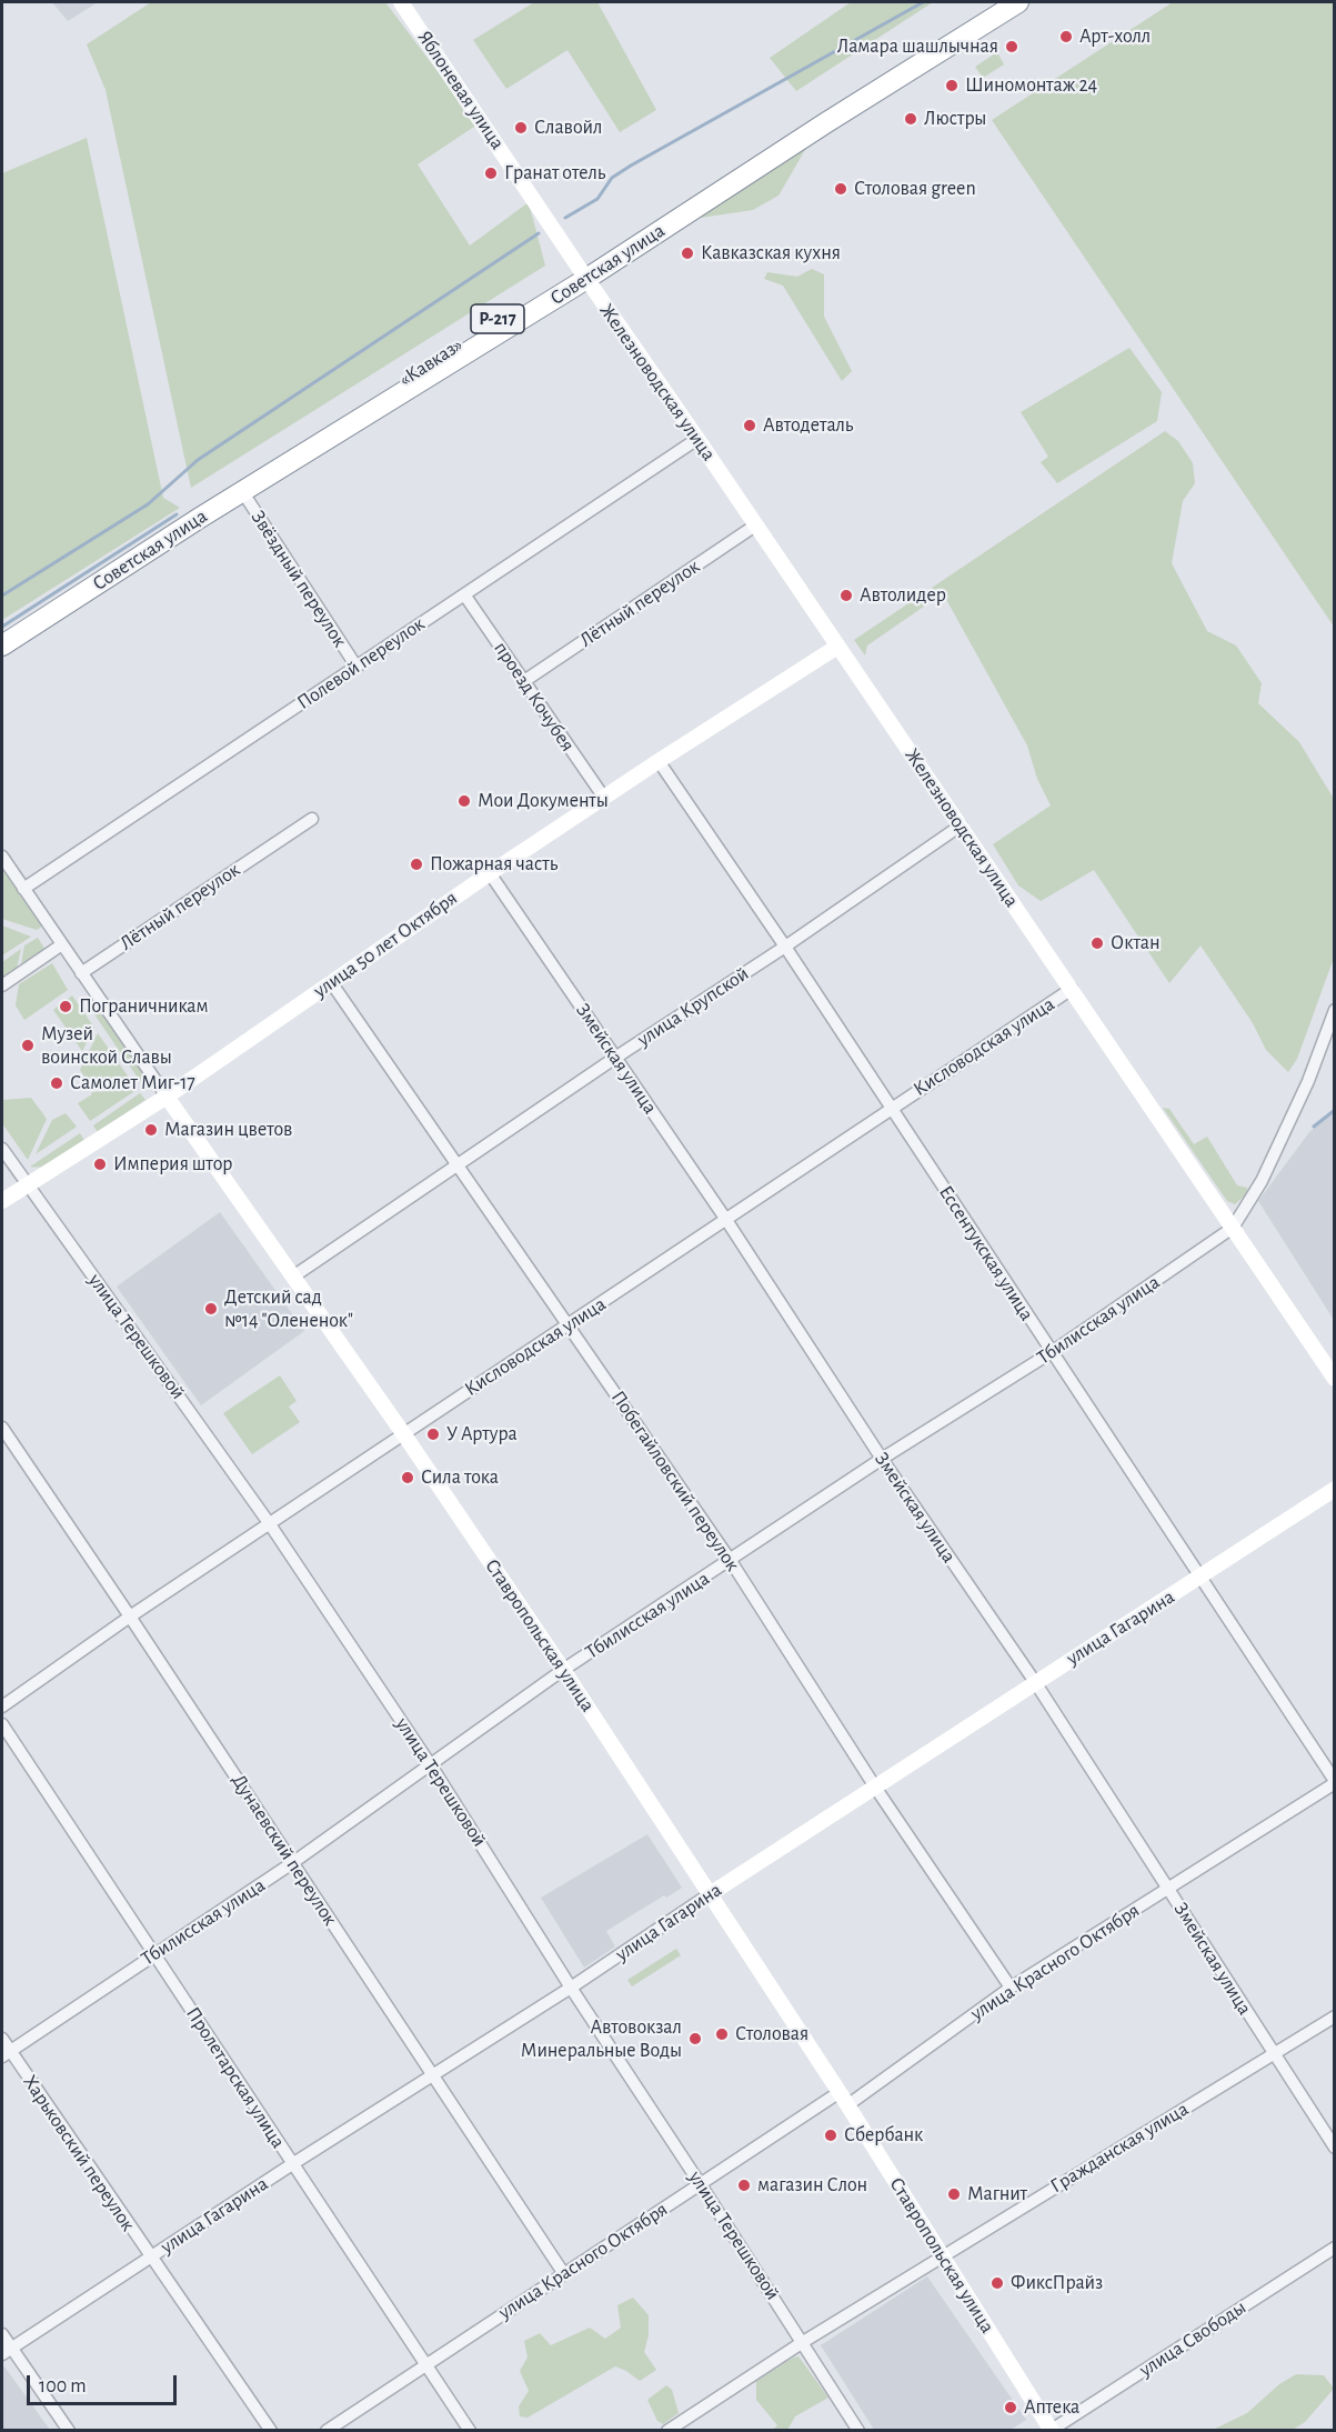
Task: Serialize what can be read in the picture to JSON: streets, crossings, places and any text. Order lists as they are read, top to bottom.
{
  "streets": {
    "highway": ["Советская улица", "Р-217", "«Кавказ»"],
    "street": [
      "Яблоневая улица",
      "Железноводская улица",
      "Звёздный переулок",
      "Лётный переулок",
      "Полевой переулок",
      "проезд Кочубея",
      "улица 50 лет Октября",
      "улица Крупской",
      "Кисловодская улица",
      "Змейская улица",
      "Ессентукская улица",
      "Тбилисская улица",
      "улица Терешковой",
      "Побегайловский переулок",
      "улица Гагарина",
      "Ставропольская улица",
      "Дунаевский переулок",
      "улица Красного Октября",
      "Пролетарская улица",
      "Гражданская улица",
      "Харьковский переулок",
      "улица Свободы"
    ]
  },
  "crossings": [
    ["Яблоневая улица", "Советская улица"],
    ["Яблоневая улица", "«Кавказ»"],
    ["Яблоневая улица", "Железноводская улица"],
    ["Советская улица", "«Кавказ»"],
    ["Советская улица", "Железноводская улица"],
    ["Советская улица", "Звёздный переулок"],
    ["«Кавказ»", "Железноводская улица"],
    ["Железноводская улица", "Лётный переулок"],
    ["Железноводская улица", "Полевой переулок"],
    ["Железноводская улица", "улица 50 лет Октября"],
    ["Железноводская улица", "улица Крупской"],
    ["Железноводская улица", "Кисловодская улица"],
    ["Железноводская улица", "Тбилисская улица"],
    ["Звёздный переулок", "Полевой переулок"],
    ["Лётный переулок", "проезд Кочубея"],
    ["Лётный переулок", "Ставропольская улица"],
    ["Полевой переулок", "проезд Кочубея"],
    ["Полевой переулок", "Ставропольская улица"],
    ["проезд Кочубея", "улица 50 лет Октября"],
    ["улица 50 лет Октября", "Змейская улица"],
    ["улица 50 лет Октября", "Ессентукская улица"],
    ["улица 50 лет Октября", "улица Терешковой"],
    ["улица 50 лет Октября", "Побегайловский переулок"],
    ["улица 50 лет Октября", "Ставропольская улица"],
    ["улица Крупской", "Змейская улица"],
    ["улица Крупской", "Ессентукская улица"],
    ["улица Крупской", "Побегайловский переулок"],
    ["улица Крупской", "Ставропольская улица"],
    ["Кисловодская улица", "Змейская улица"],
    ["Кисловодская улица", "Ессентукская улица"],
    ["Кисловодская улица", "улица Терешковой"],
    ["Кисловодская улица", "Побегайловский переулок"],
    ["Кисловодская улица", "Ставропольская улица"],
    ["Кисловодская улица", "Дунаевский переулок"],
    ["Змейская улица", "Тбилисская улица"],
    ["Змейская улица", "улица Гагарина"],
    ["Змейская улица", "улица Красного Октября"],
    ["Змейская улица", "Гражданская улица"],
    ["Ессентукская улица", "Тбилисская улица"],
    ["Ессентукская улица", "улица Гагарина"],
    ["Ессентукская улица", "улица Красного Октября"],
    ["Тбилисская улица", "улица Терешковой"],
    ["Тбилисская улица", "Побегайловский переулок"],
    ["Тбилисская улица", "Ставропольская улица"],
    ["Тбилисская улица", "Дунаевский переулок"],
    ["Тбилисская улица", "Пролетарская улица"],
    ["Тбилисская улица", "Харьковский переулок"],
    ["улица Терешковой", "улица Гагарина"],
    ["улица Терешковой", "улица Красного Октября"],
    ["улица Терешковой", "Гражданская улица"],
    ["Побегайловский переулок", "улица Гагарина"],
    ["Побегайловский переулок", "улица Красного Октября"],
    ["улица Гагарина", "Ставропольская улица"],
    ["улица Гагарина", "Дунаевский переулок"],
    ["улица Гагарина", "Пролетарская улица"],
    ["улица Гагарина", "Харьковский переулок"],
    ["Ставропольская улица", "улица Красного Октября"],
    ["Ставропольская улица", "Гражданская улица"],
    ["Ставропольская улица", "улица Свободы"],
    ["Дунаевский переулок", "улица Красного Октября"],
    ["улица Красного Октября", "Пролетарская улица"]
  ],
  "places": [
    "Арт-холл",
    "Ламара шашлычная",
    "Шиномонтаж 24",
    "Люстры",
    "Славойл",
    "Гранат отель",
    "Столовая green",
    "Кавказская кухня",
    "Автодеталь",
    "Автолидер",
    "Мои Документы",
    "Пожарная часть",
    "Октан",
    "Пограничникам",
    "Музей воинской Славы",
    "Самолет Миг-17",
    "Магазин цветов",
    "Империя штор",
    "Детский сад №14 \"Олененок\"",
    "У Артура",
    "Сила тока",
    "Столовая",
    "Автовокзал Минеральные Воды",
    "Сбербанк",
    "магазин Слон",
    "Магнит",
    "ФиксПрайз",
    "Аптека"
  ],
  "scale_bar": "100 m"
}
